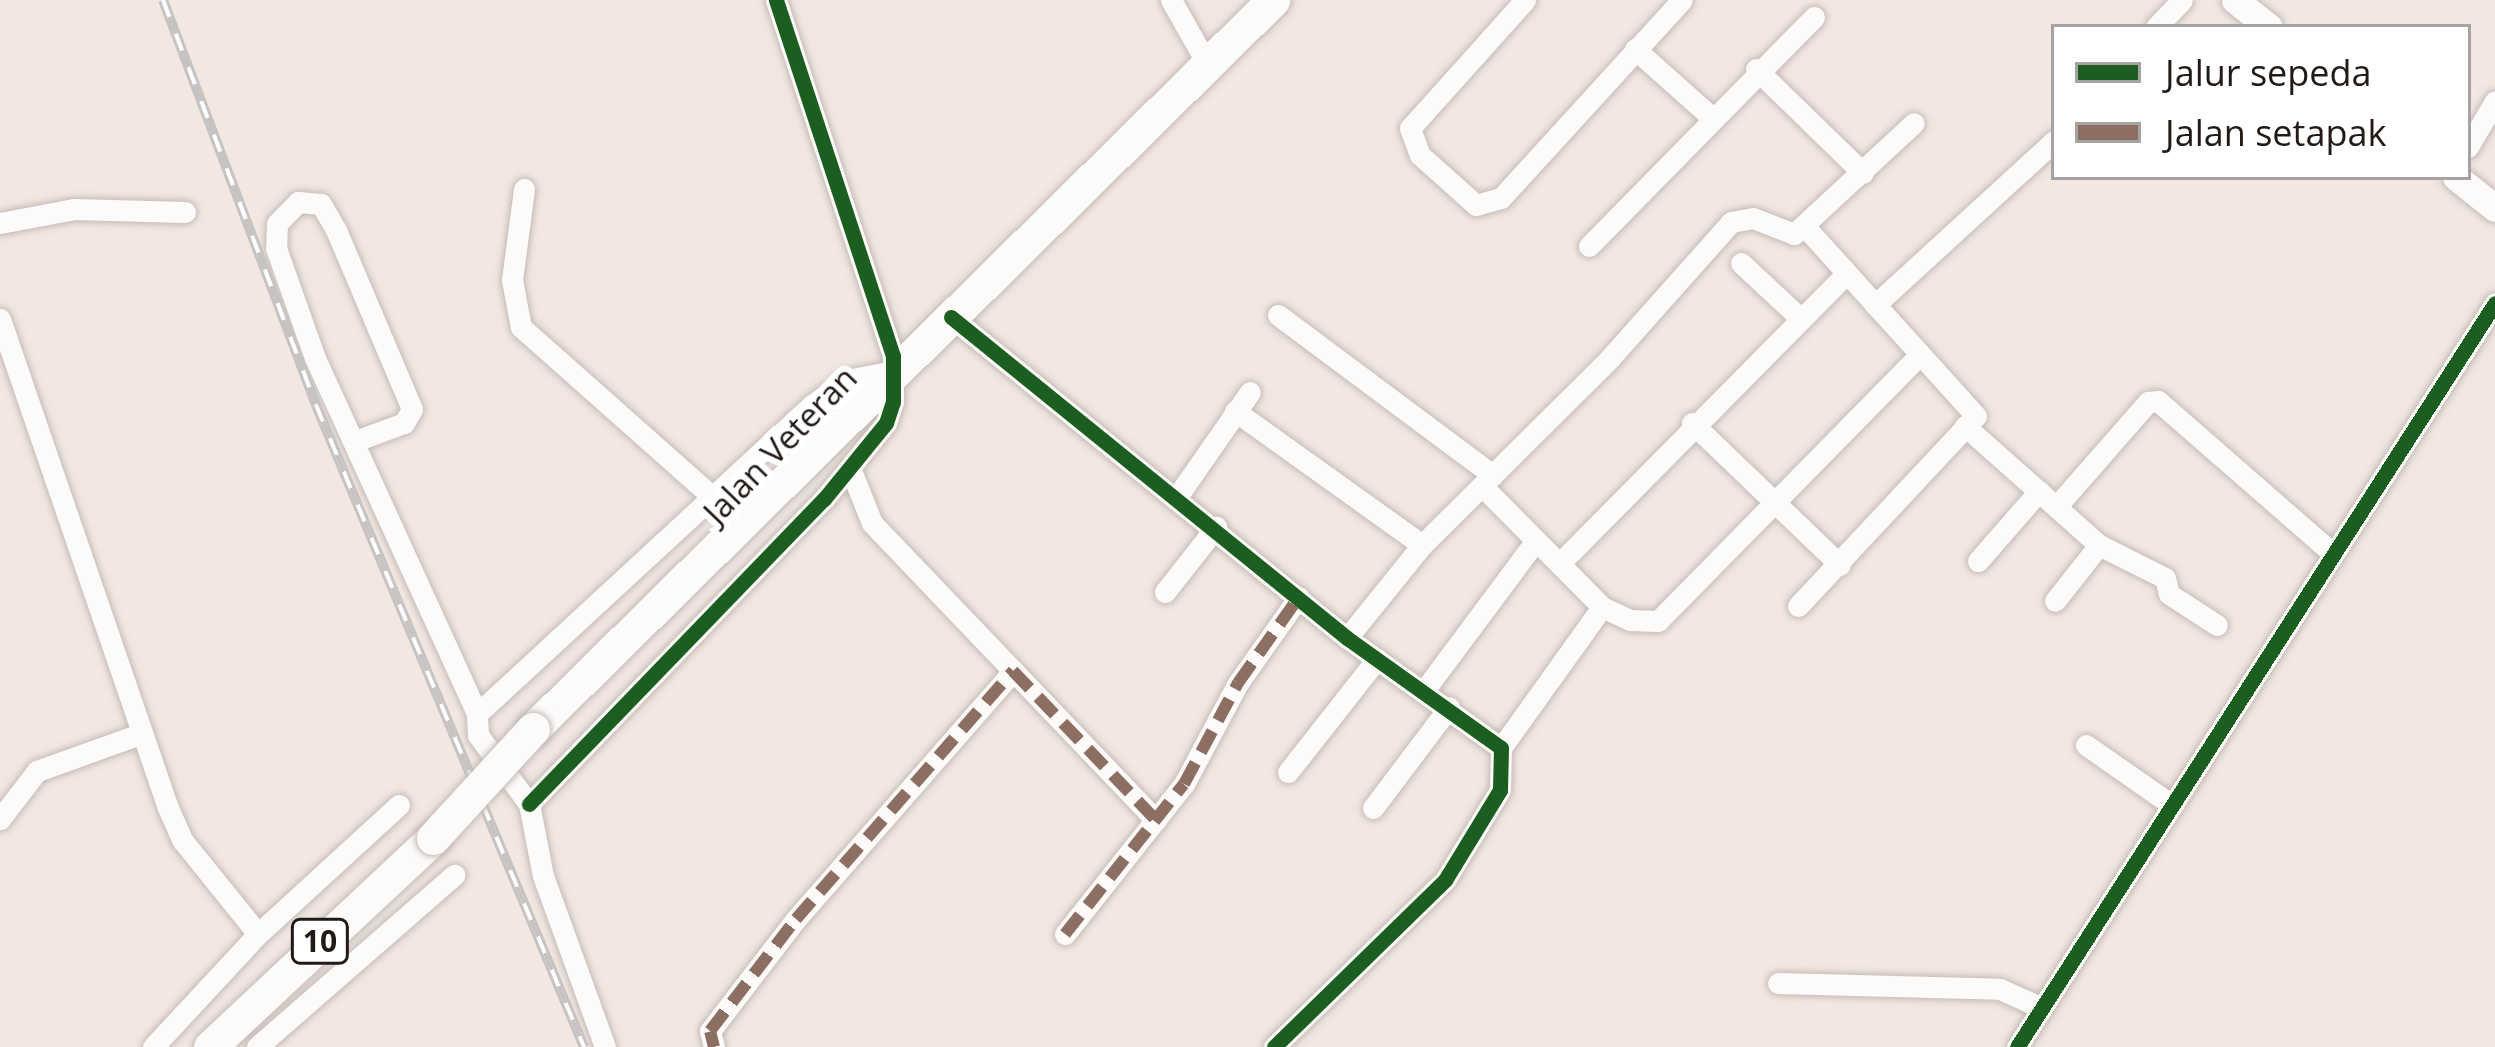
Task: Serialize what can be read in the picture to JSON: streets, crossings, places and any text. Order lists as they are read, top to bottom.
{
  "streets": {
    "highway": ["Jalan Veteran", "10"]
  },
  "legend": ["Jalur sepeda", "Jalan setapak"]
}
